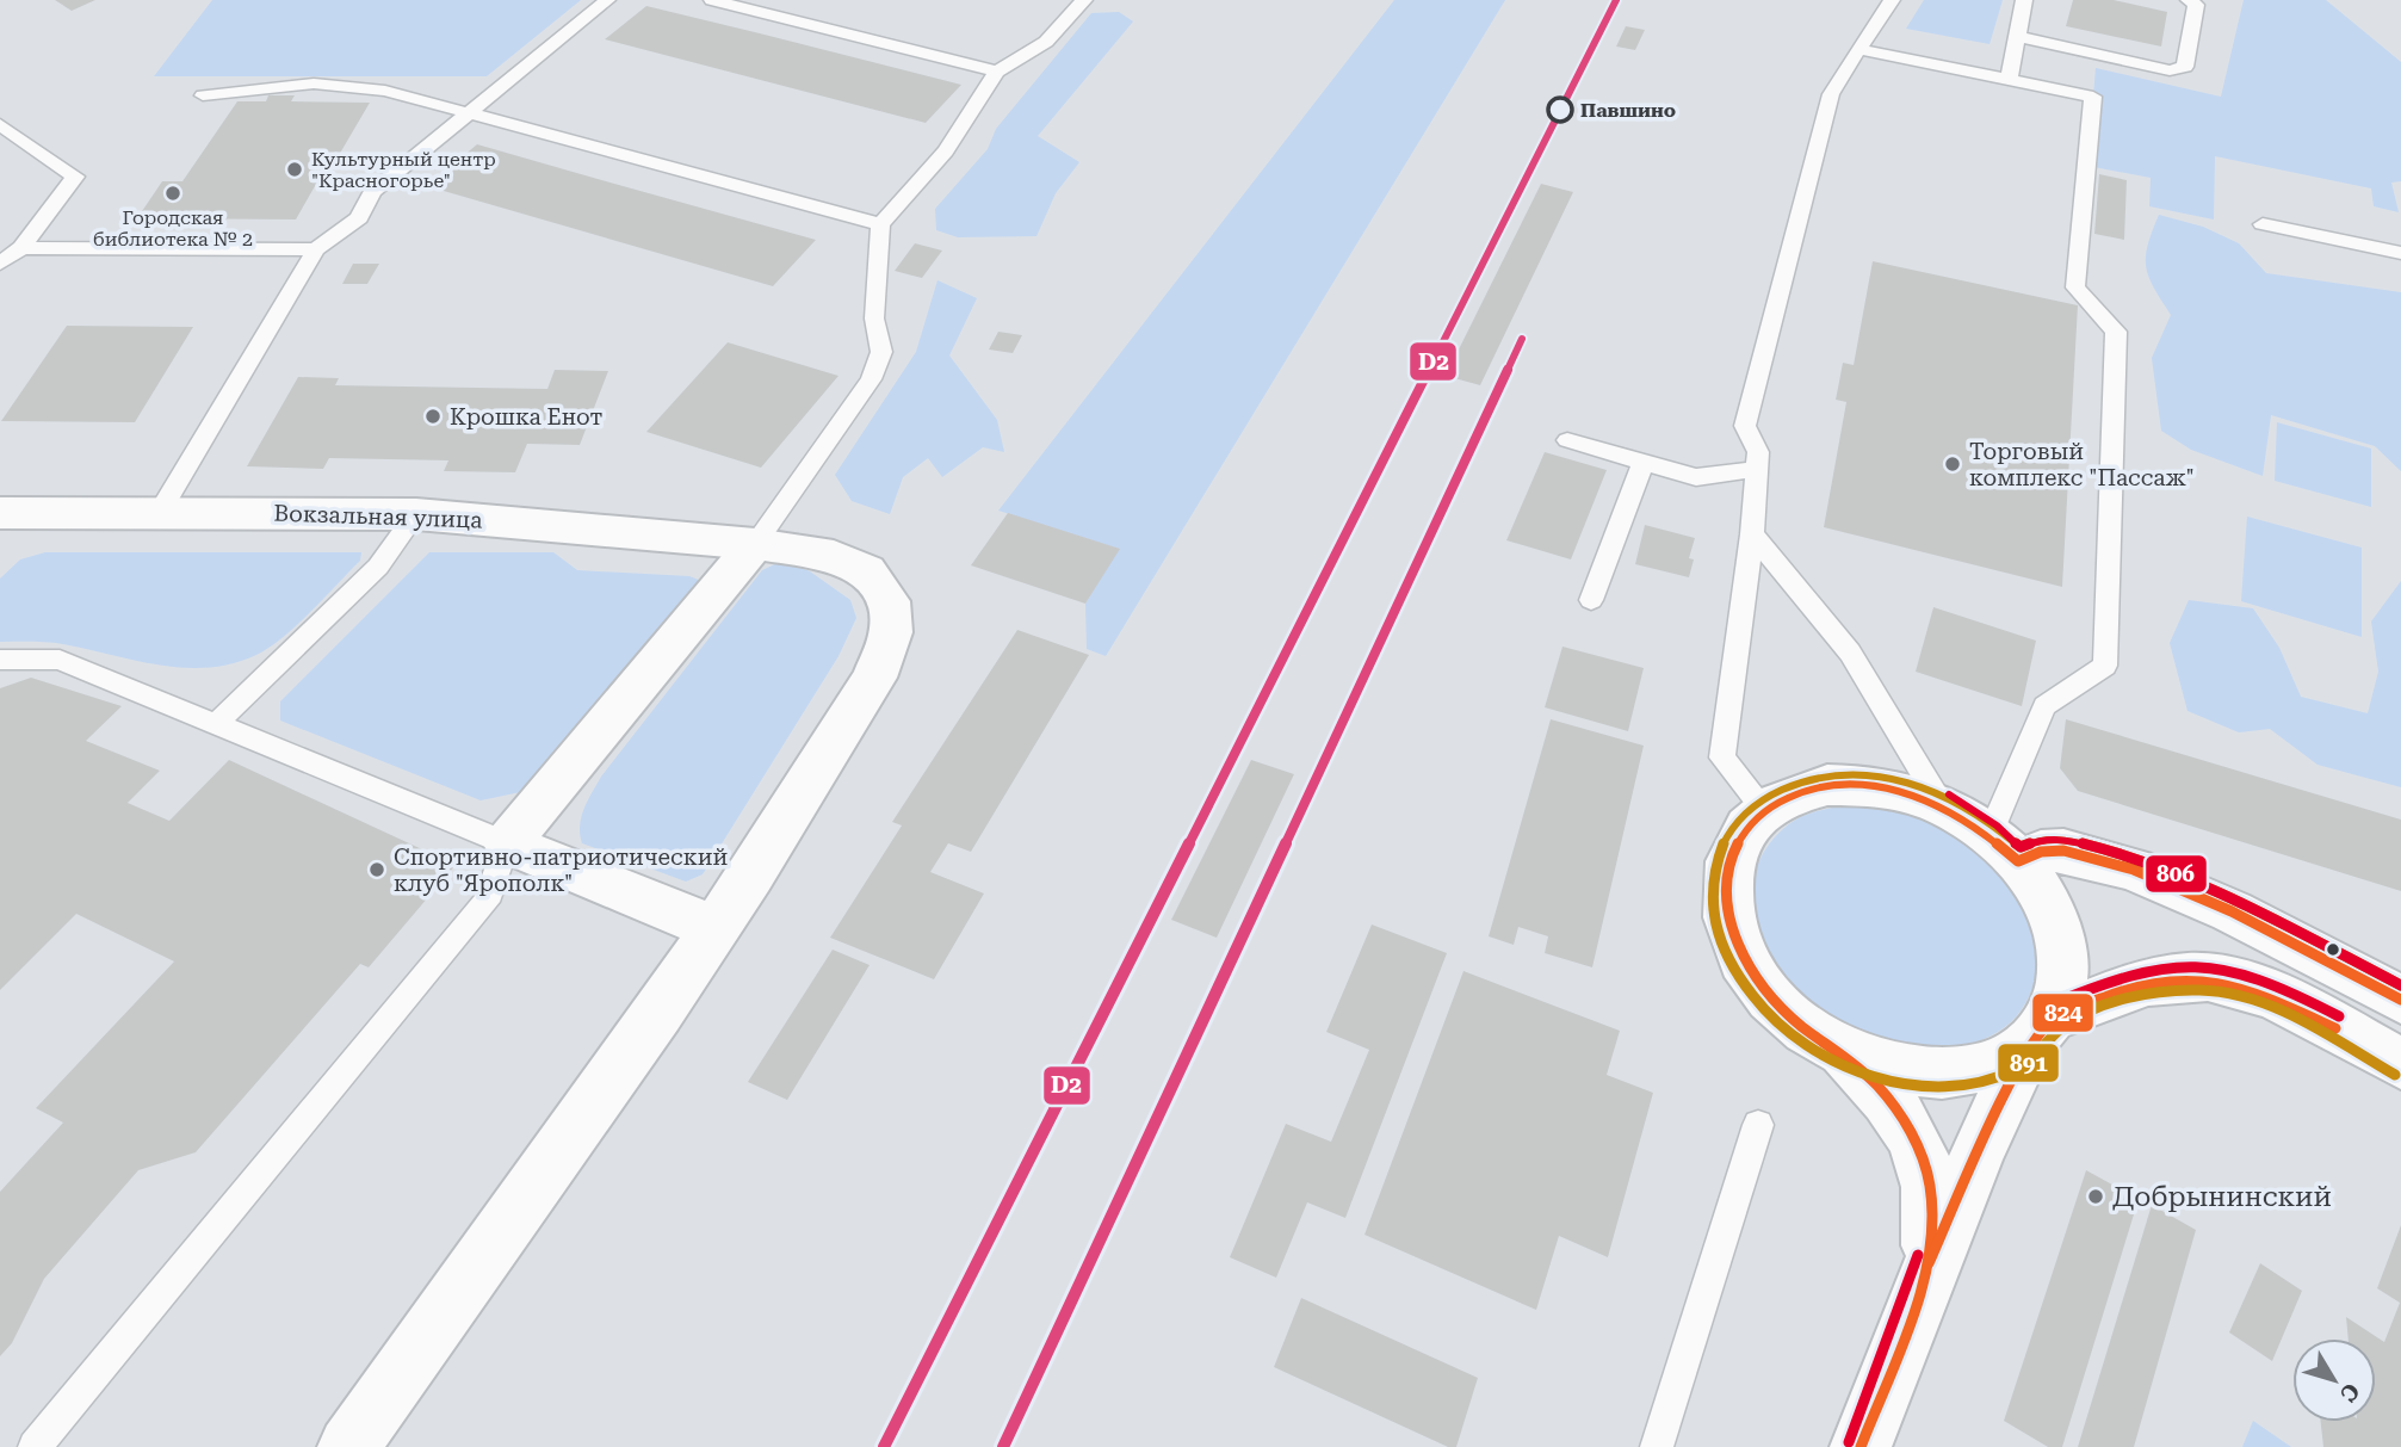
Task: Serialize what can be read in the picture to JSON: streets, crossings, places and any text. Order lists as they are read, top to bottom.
{
  "streets": {
    "street": ["Вокзальная улица"]
  },
  "places": [
    "Павшино",
    "Культурный центр \"Красногорье\"",
    "Городская библиотека № 2",
    "Крошка Енот",
    "Торговый комплекс \"Пассаж\"",
    "Спортивно-патриотический клуб \"Ярополк\"",
    "Добрынинский"
  ],
  "lines": [
    "transit line D2",
    "transit line 891",
    "transit line 824",
    "transit line 806"
  ],
  "north": "bottom right"
}
